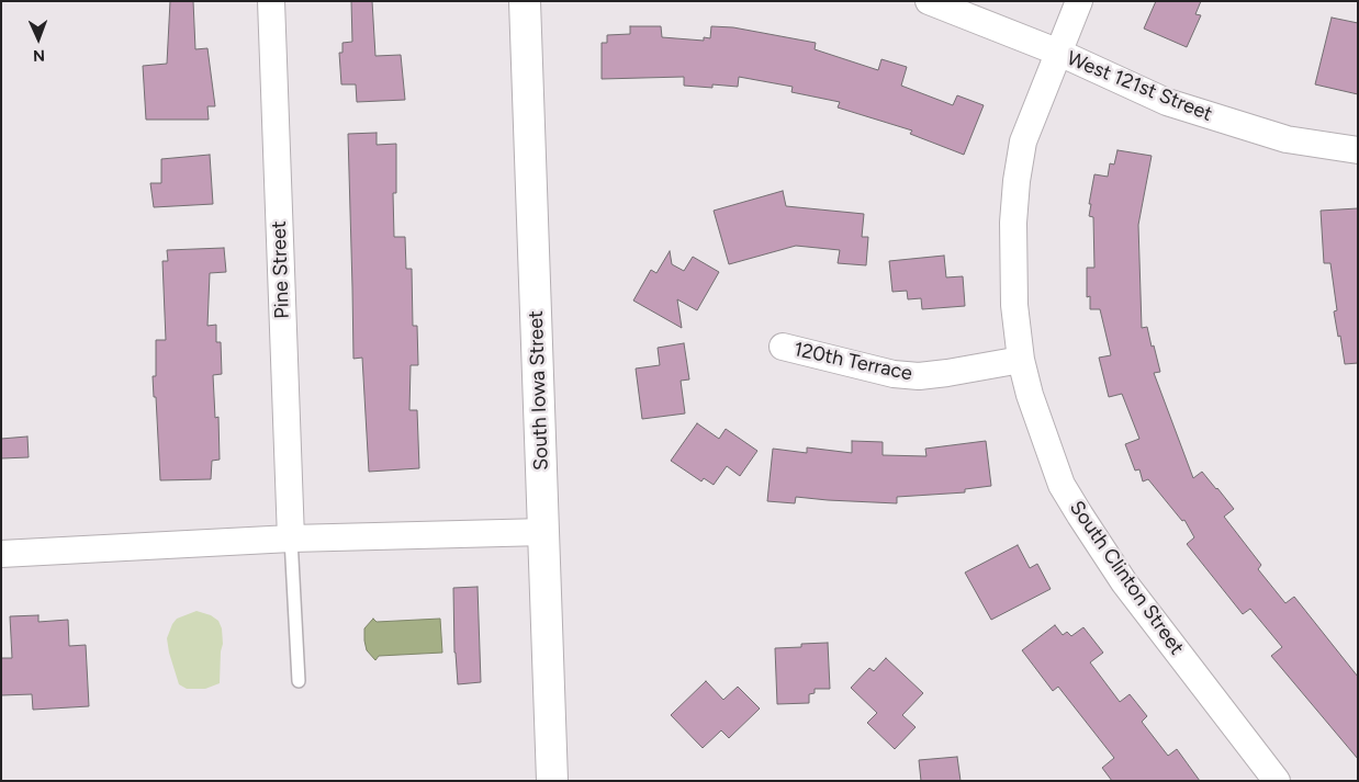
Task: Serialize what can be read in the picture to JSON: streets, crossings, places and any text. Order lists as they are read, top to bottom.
{
  "streets": {
    "street": [
      "West 121st Street",
      "Pine Street",
      "120th Terrace",
      "South Iowa Street",
      "South Clinton Street"
    ]
  },
  "crossings": [
    ["West 121st Street", "South Clinton Street"],
    ["120th Terrace", "South Clinton Street"]
  ],
  "north": "bottom"
}
